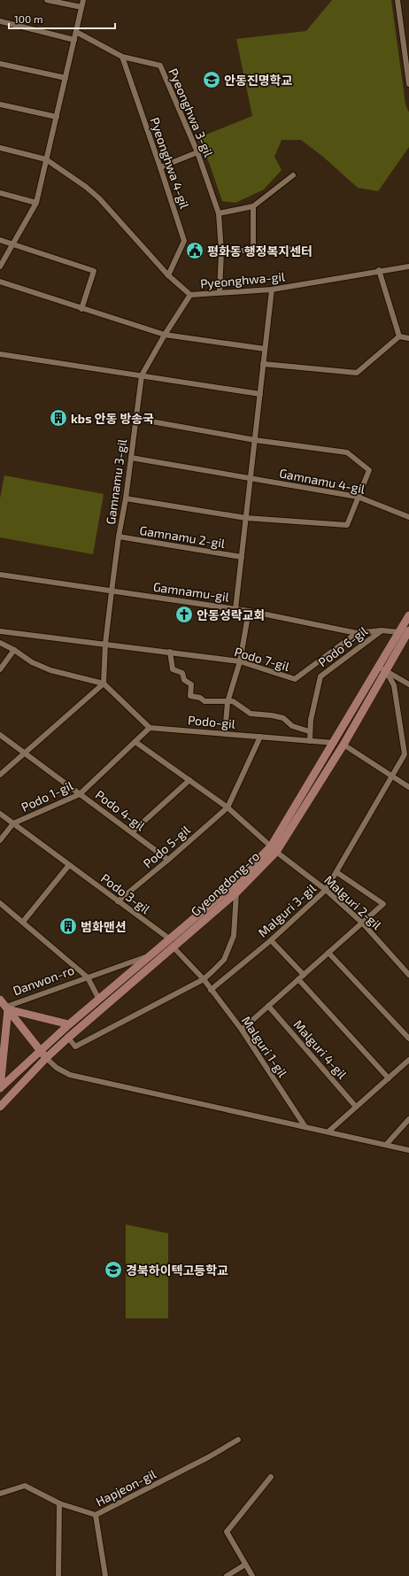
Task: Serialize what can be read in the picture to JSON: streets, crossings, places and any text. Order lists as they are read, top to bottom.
{
  "streets": {
    "street": [
      "Pyeonghwa 3-gil",
      "Pyeonghwa 4-gil",
      "Pyeonghwa-gil",
      "Gamnamu 4-gil",
      "Gamnamu 3-gil",
      "Gamnamu 2-gil",
      "Gamnamu-gil",
      "Podo 6-gil",
      "Podo 7-gil",
      "Podo-gil",
      "Podo 1-gil",
      "Podo 4-gil",
      "Podo 5-gil",
      "Gyeongdong-ro",
      "Podo 3-gil",
      "Malguri 2-gil",
      "Malguri 3-gil",
      "Danwon-ro",
      "Malguri 1-gil",
      "Malguri 4-gil",
      "Hapjeon-gil"
    ]
  },
  "crossings": [
    ["Pyeonghwa 3-gil", "Pyeonghwa 4-gil"],
    ["Pyeonghwa 3-gil", "Pyeonghwa-gil"],
    ["Pyeonghwa 4-gil", "Pyeonghwa-gil"],
    ["Pyeonghwa-gil", "Gamnamu 3-gil"],
    ["Pyeonghwa-gil", "Gamnamu 2-gil"],
    ["Gamnamu 4-gil", "Gamnamu 2-gil"],
    ["Gamnamu 3-gil", "Gamnamu 2-gil"],
    ["Gamnamu 3-gil", "Gamnamu-gil"],
    ["Gamnamu 2-gil", "Gamnamu-gil"],
    ["Gamnamu-gil", "Podo 6-gil"],
    ["Gamnamu-gil", "Podo 7-gil"],
    ["Gamnamu-gil", "Gyeongdong-ro"],
    ["Podo 6-gil", "Podo-gil"],
    ["Podo-gil", "Podo 1-gil"],
    ["Podo-gil", "Podo 5-gil"],
    ["Podo-gil", "Gyeongdong-ro"],
    ["Podo 1-gil", "Podo 4-gil"],
    ["Podo 1-gil", "Podo 3-gil"],
    ["Podo 4-gil", "Podo 5-gil"],
    ["Podo 5-gil", "Podo 3-gil"],
    ["Podo 5-gil", "Malguri 2-gil"],
    ["Gyeongdong-ro", "Podo 3-gil"],
    ["Gyeongdong-ro", "Malguri 2-gil"],
    ["Gyeongdong-ro", "Malguri 3-gil"],
    ["Gyeongdong-ro", "Danwon-ro"],
    ["Gyeongdong-ro", "Malguri 1-gil"],
    ["Malguri 2-gil", "Malguri 3-gil"],
    ["Malguri 3-gil", "Malguri 1-gil"]
  ],
  "places": {
    "school or university": ["안동진명학교", "경북하이텍고등학교"],
    "public building": ["평화동 행정복지센터"],
    "building": ["kbs 안동 방송국", "범화맨션"],
    "church": ["안동성락교회"]
  },
  "scale_bar": "100 m"
}
